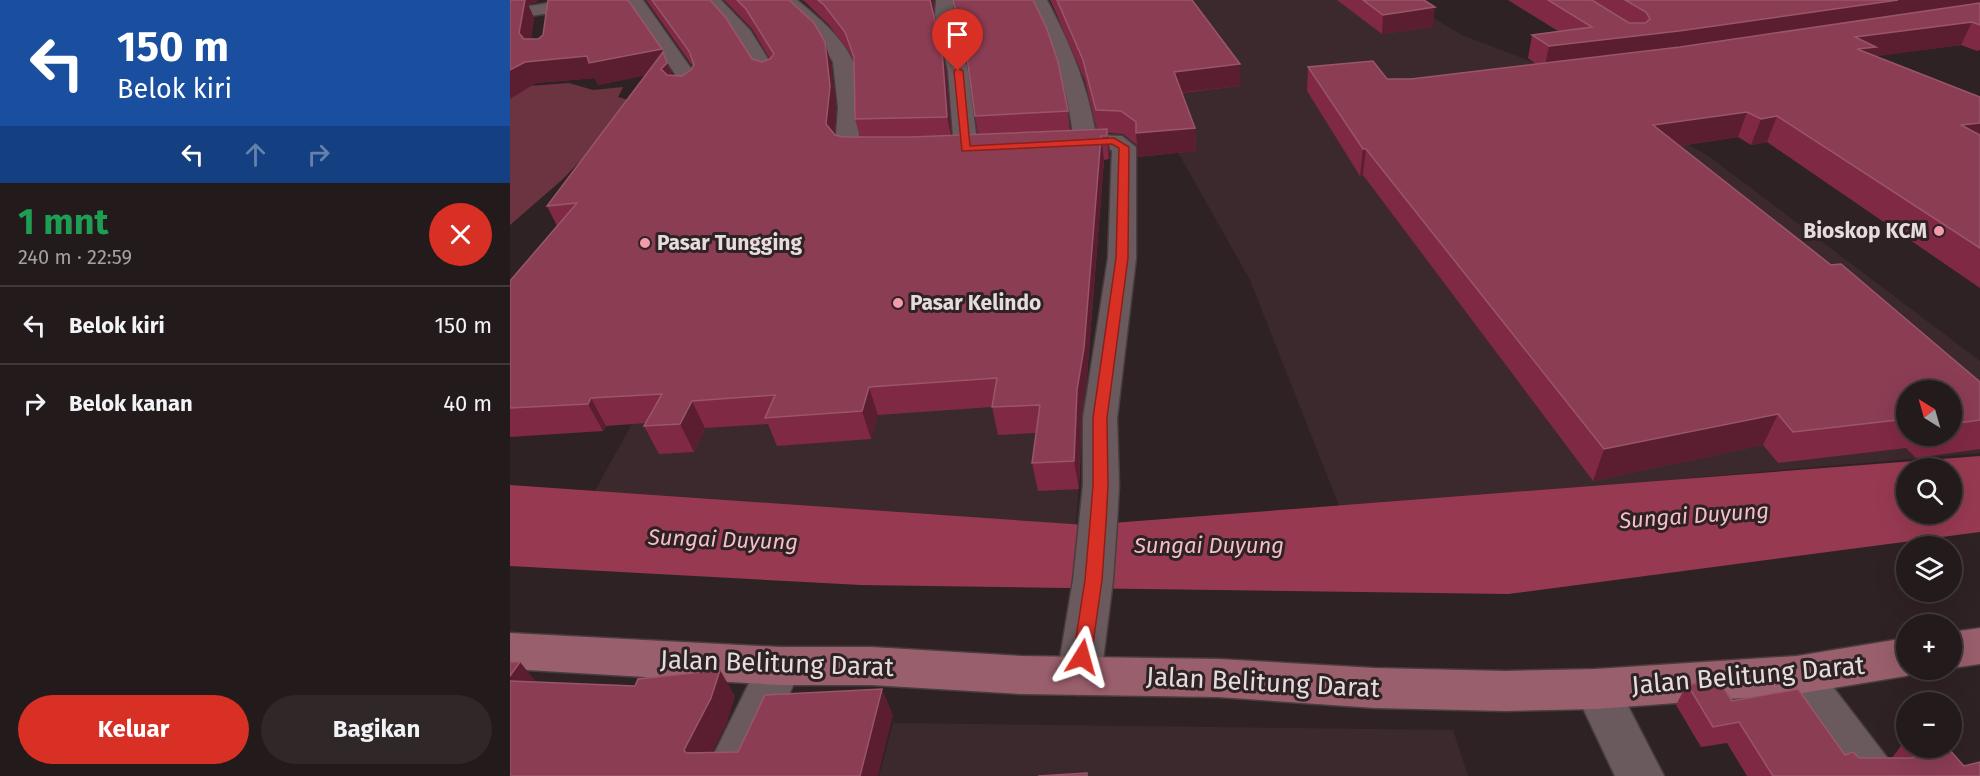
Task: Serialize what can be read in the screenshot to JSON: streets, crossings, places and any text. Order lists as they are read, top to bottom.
{
  "streets": {
    "main road": ["Jalan Belitung Darat"]
  },
  "water": ["Sungai Duyung"],
  "places": ["Bioskop KCM", "Pasar Tungging", "Pasar Kelindo"],
  "north": "top left",
  "page": {
    "turn": ["150 m", "Belok kiri"],
    "heading": ["1 mnt", "240 m · 22:59"],
    "list": [
      {
        "name": "Belok kiri",
        "value": "150 m"
      },
      {
        "name": "Belok kanan",
        "value": "40 m"
      }
    ],
    "map_buttons": ["+", "−"],
    "buttons": ["Keluar", "Bagikan"]
  }
}
